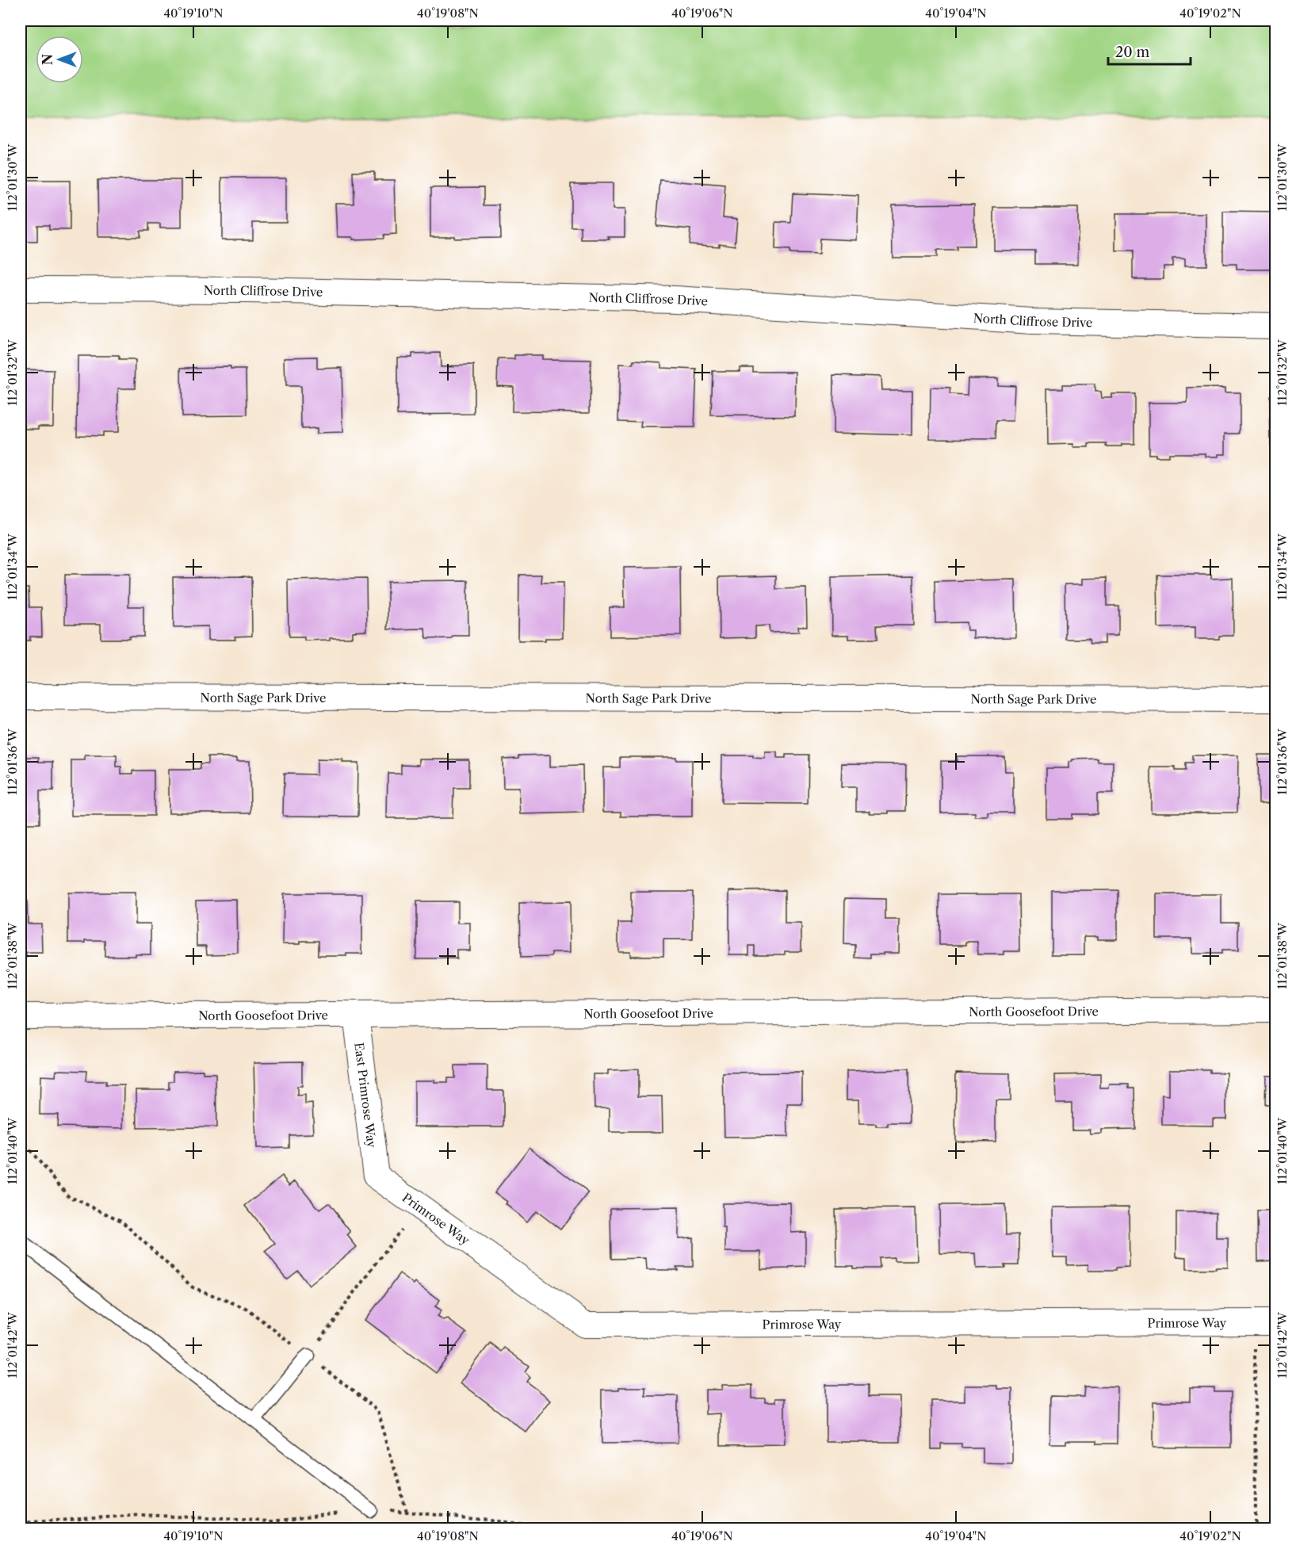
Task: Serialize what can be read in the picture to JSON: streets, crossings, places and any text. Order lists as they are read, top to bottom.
{
  "streets": {
    "street": [
      "North Cliffrose Drive",
      "North Sage Park Drive",
      "North Goosefoot Drive",
      "East Primrose Way",
      "Primrose Way"
    ]
  },
  "crossings": [
    ["North Goosefoot Drive", "East Primrose Way"],
    ["East Primrose Way", "Primrose Way"]
  ],
  "scale_bar": "20 m",
  "north": "left",
  "coordinates": [
    "40°19'10\"N",
    "40°19'08\"N",
    "40°19'06\"N",
    "40°19'04\"N",
    "40°19'02\"N",
    "112°01'30\"W",
    "112°01'32\"W",
    "112°01'34\"W",
    "112°01'36\"W",
    "112°01'38\"W",
    "112°01'40\"W",
    "112°01'42\"W"
  ]
}
